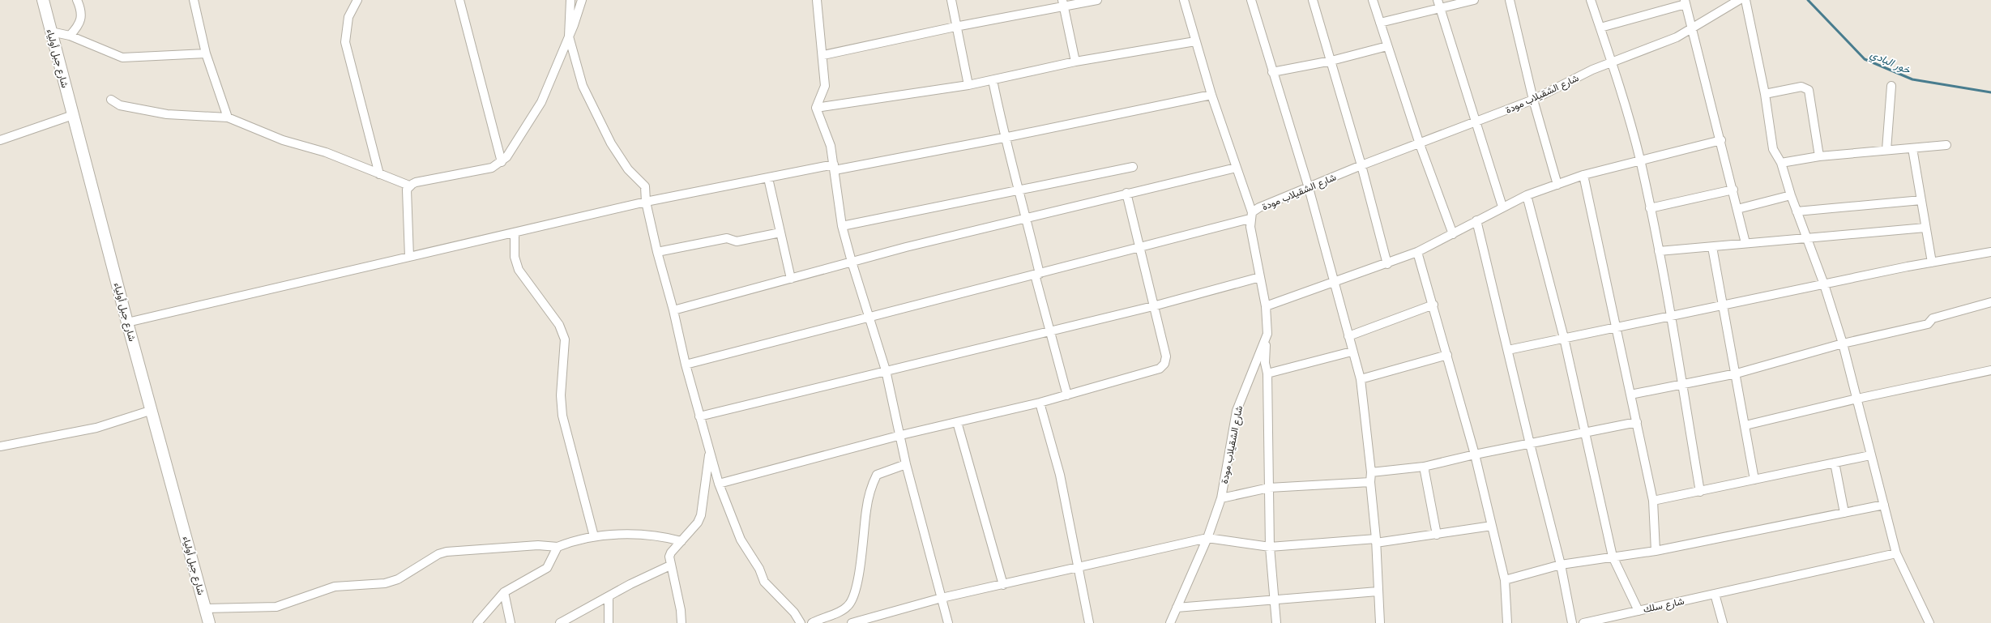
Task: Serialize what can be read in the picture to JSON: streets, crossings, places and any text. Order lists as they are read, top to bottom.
{
  "streets": {
    "highway": ["شارع جبل أولياء"],
    "street": ["شارع الشقيلاب مودة", "شارع سلك"]
  },
  "water": ["خور البادي"]
}
